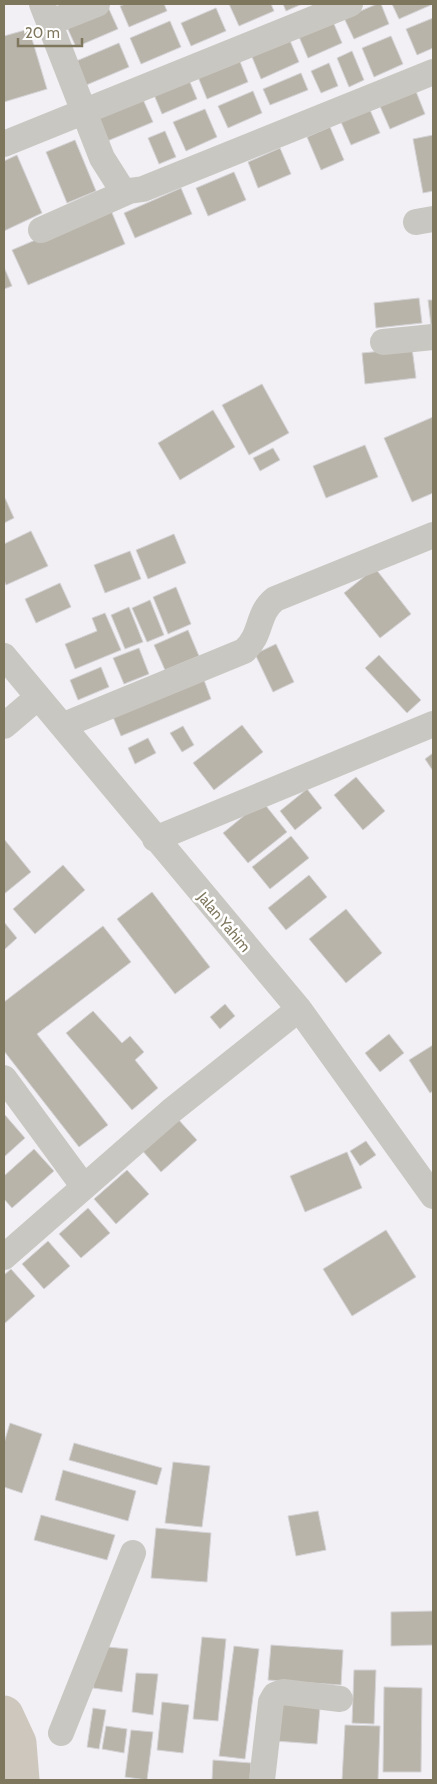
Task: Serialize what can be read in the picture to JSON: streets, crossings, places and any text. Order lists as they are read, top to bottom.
{
  "streets": {
    "street": ["Jalan Yahim"]
  },
  "scale_bar": "20 m"
}
